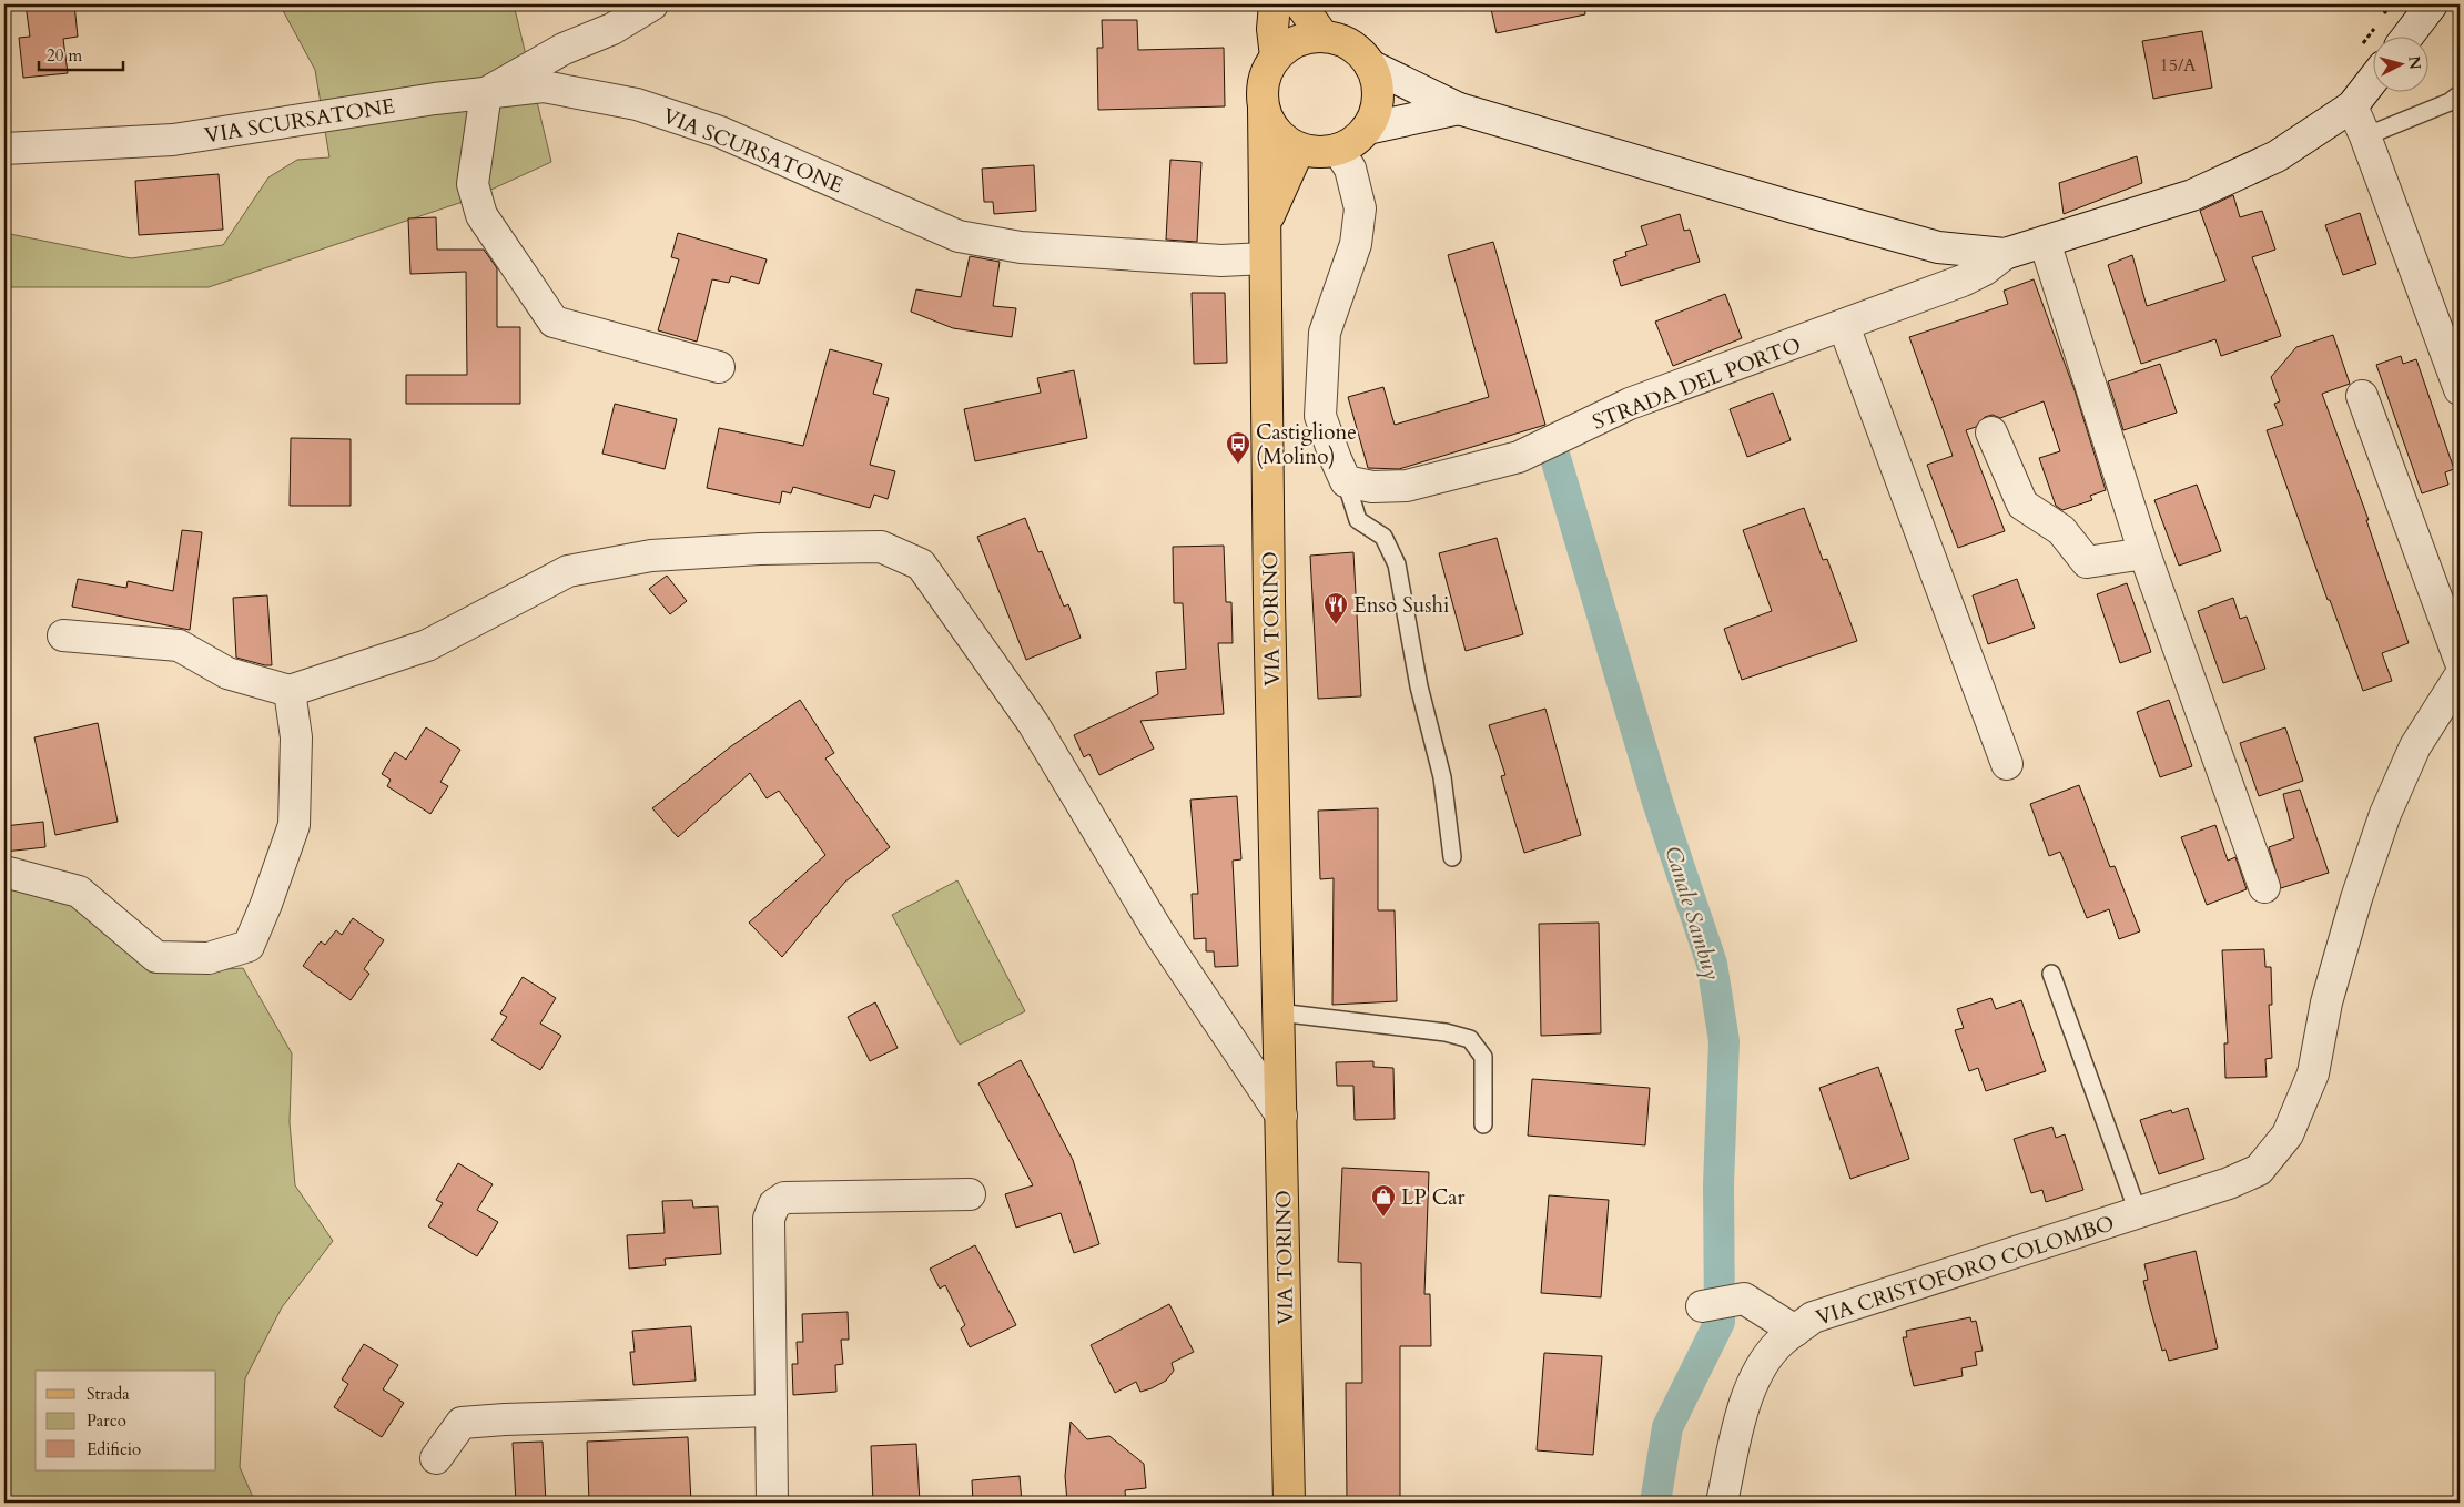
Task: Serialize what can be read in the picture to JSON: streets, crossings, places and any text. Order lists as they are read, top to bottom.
{
  "streets": {
    "main road": ["VIA TORINO"],
    "street": ["VIA SCURSATONE", "STRADA DEL PORTO", "VIA CRISTOFORO COLOMBO"]
  },
  "crossings": [
    ["VIA SCURSATONE", "VIA TORINO"]
  ],
  "water": ["Canale Sambuy"],
  "places": {
    "bus stop": ["Castiglione (Molino)"],
    "restaurant": ["Enso Sushi"],
    "shop": ["LP Car"]
  },
  "house_numbers": ["15/A"],
  "legend": ["Strada", "Parco", "Edificio"],
  "scale_bar": "20 m",
  "north": "right"
}
